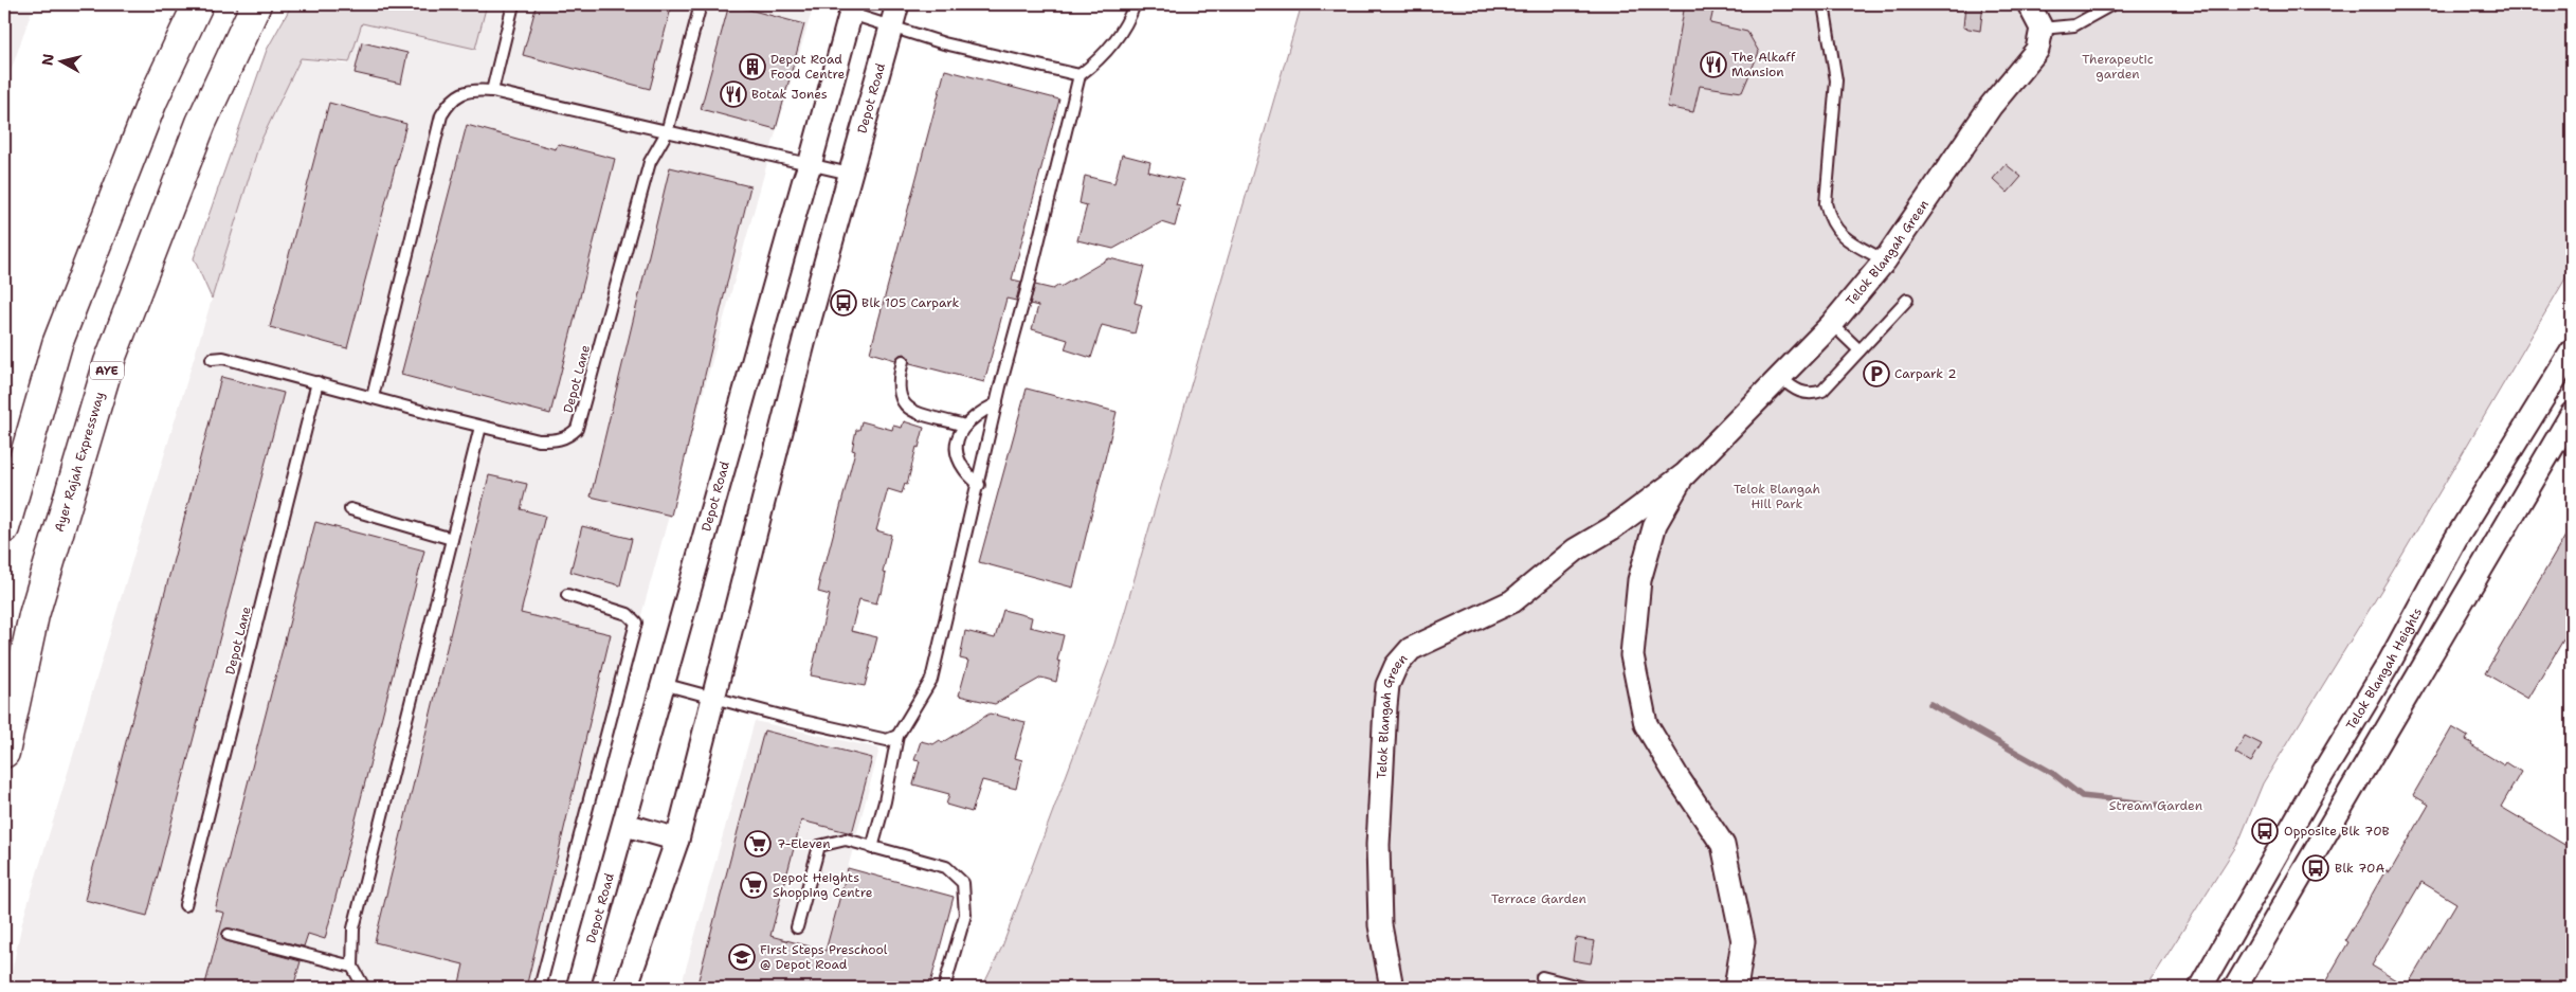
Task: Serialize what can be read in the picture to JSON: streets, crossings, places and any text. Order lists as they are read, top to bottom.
{
  "streets": {
    "highway": ["AYE", "Ayer Rajah Expressway"],
    "street": ["Depot Road", "Telok Blangah Green", "Telok Blangah Heights"],
    "lane": ["Depot Lane"]
  },
  "parks": [
    "Therapeutic garden",
    "Telok Blangah Hill Park",
    "Stream Garden",
    "Terrace Garden"
  ],
  "places": {
    "restaurant": ["The Alkaff Mansion", "Botak Jones"],
    "building": ["Depot Road Food Centre"],
    "bus stop": ["Blk 105 Carpark", "Opposite Blk 70B", "Blk 70A"],
    "parking": ["Carpark 2"],
    "supermarket": ["7-Eleven", "Depot Heights Shopping Centre"],
    "school or university": ["First Steps Preschool @ Depot Road"]
  },
  "north": "left"
}
